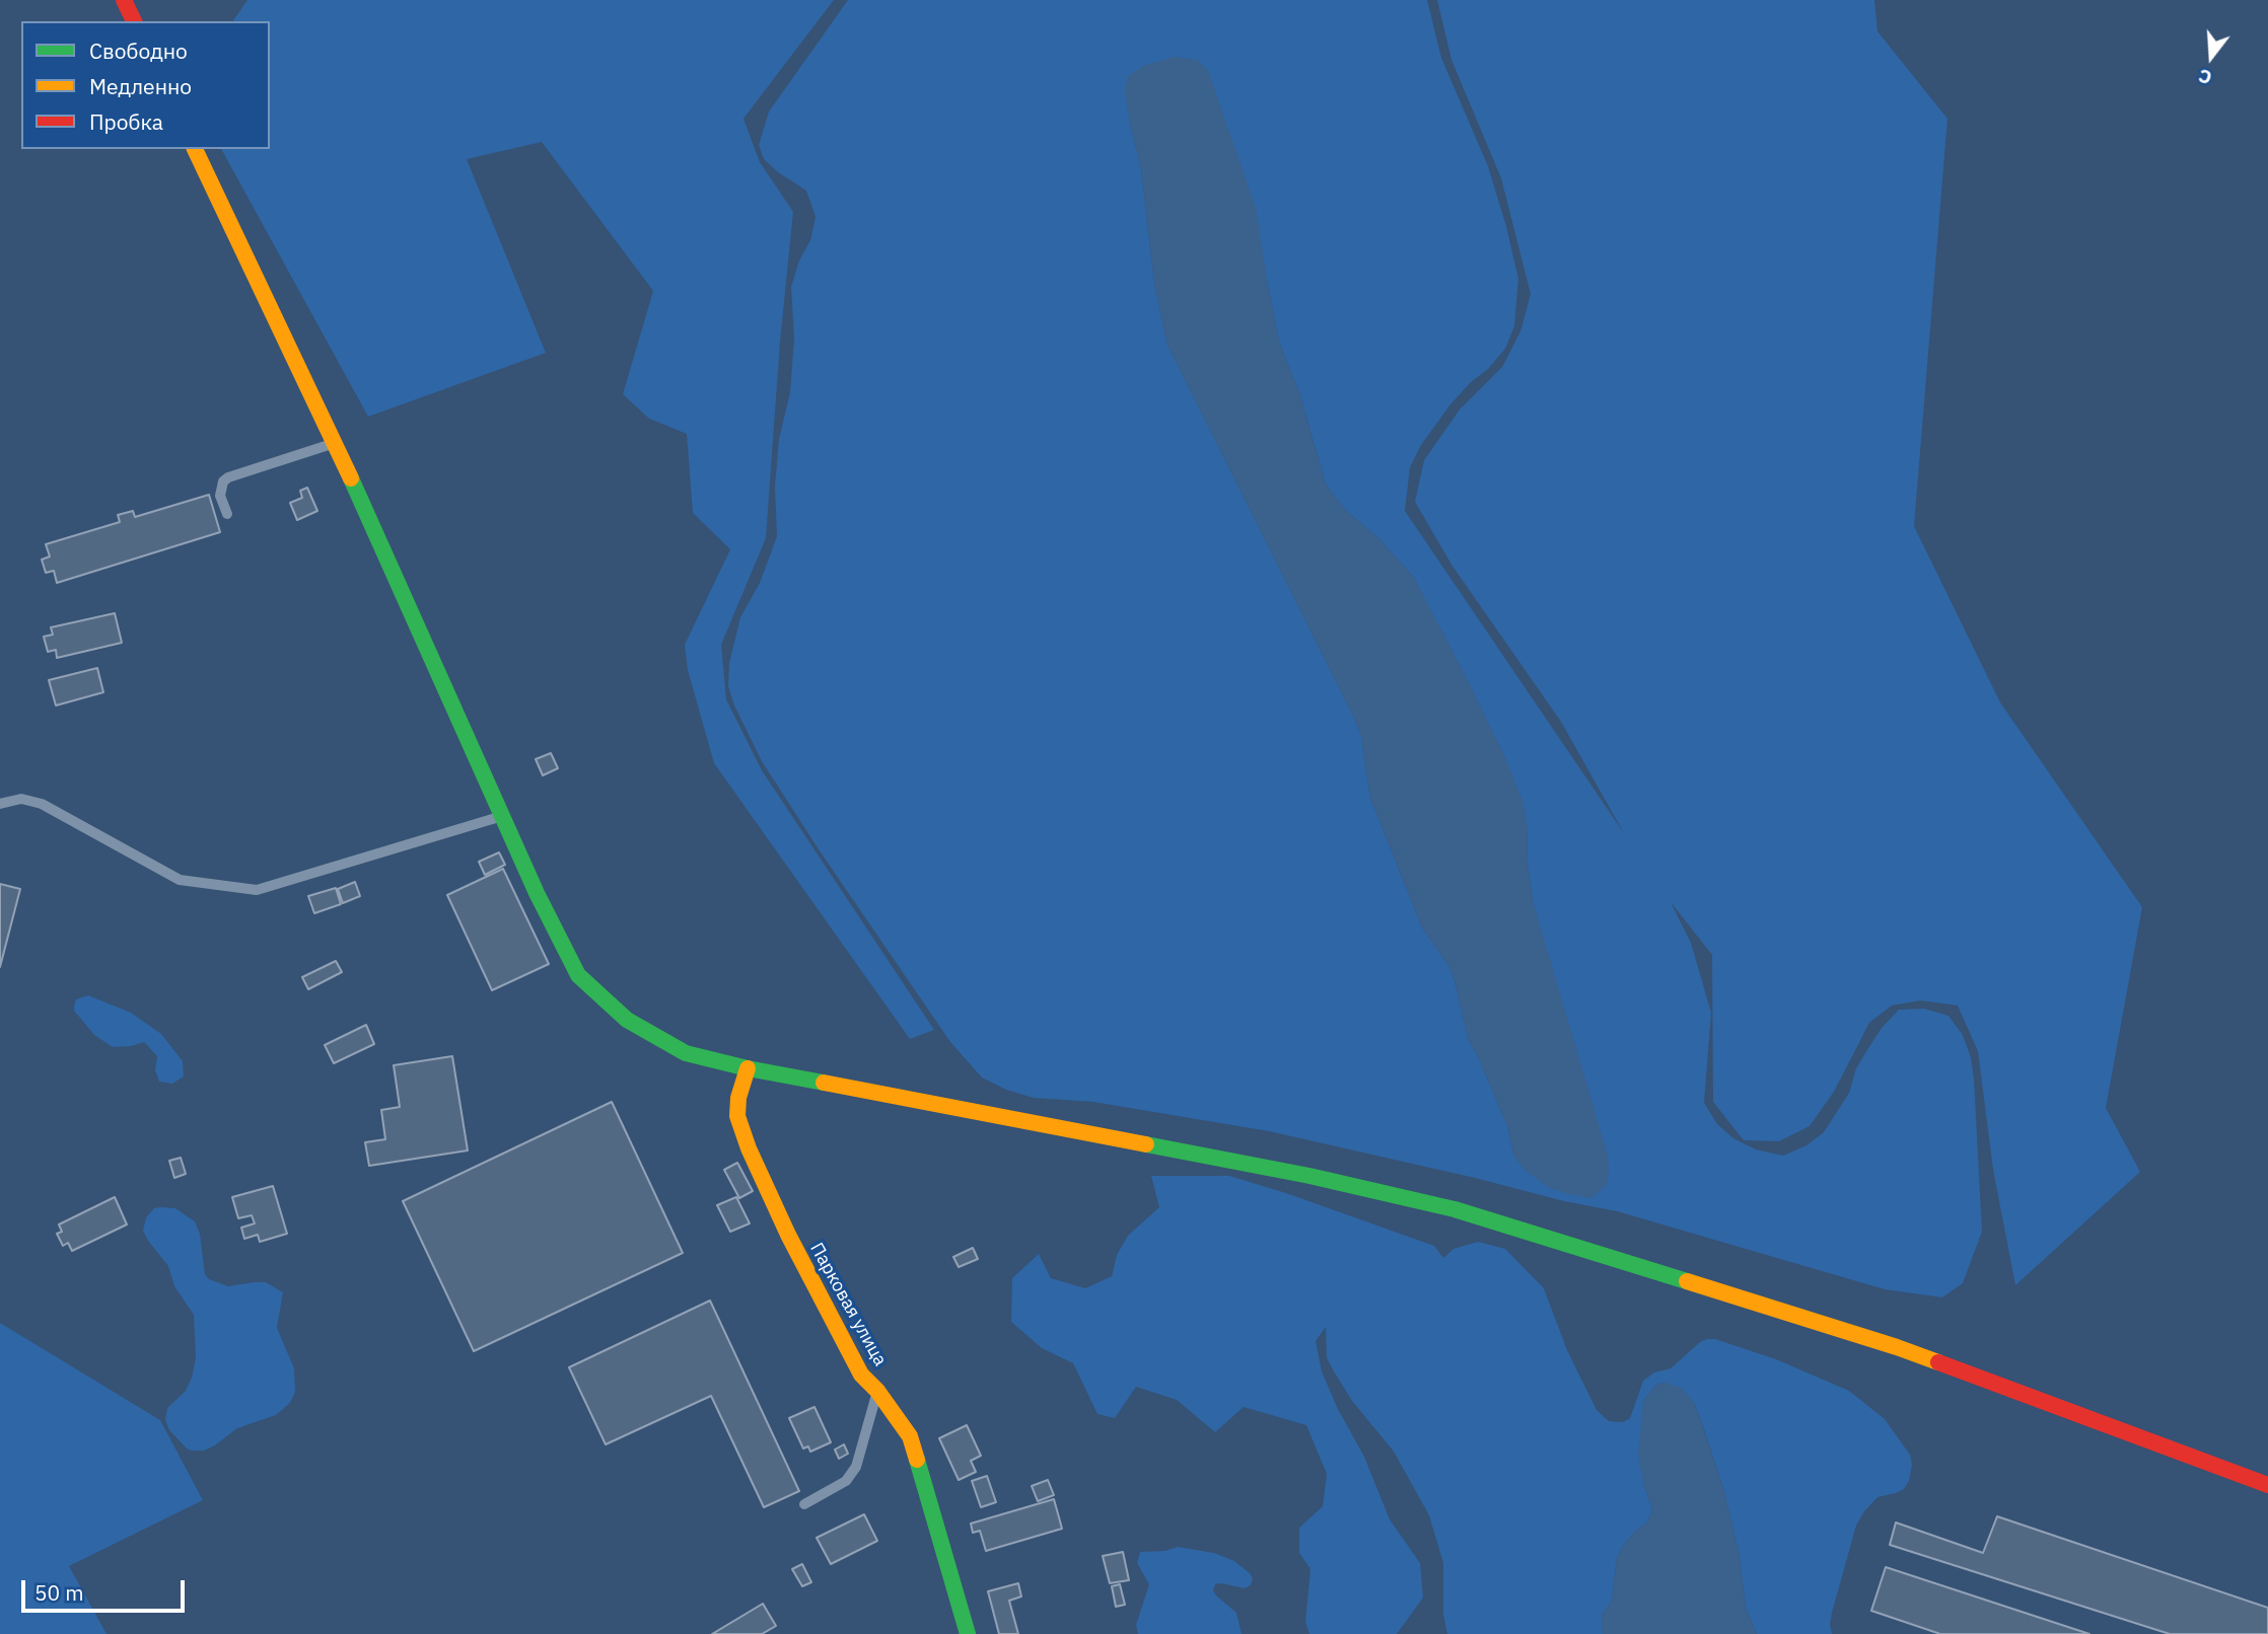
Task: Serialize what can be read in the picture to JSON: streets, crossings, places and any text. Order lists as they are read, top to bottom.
{
  "streets": {
    "street": ["Парковая улица"]
  },
  "legend": ["Свободно", "Медленно", "Пробка"],
  "scale_bar": "50 m",
  "north": "bottom"
}
